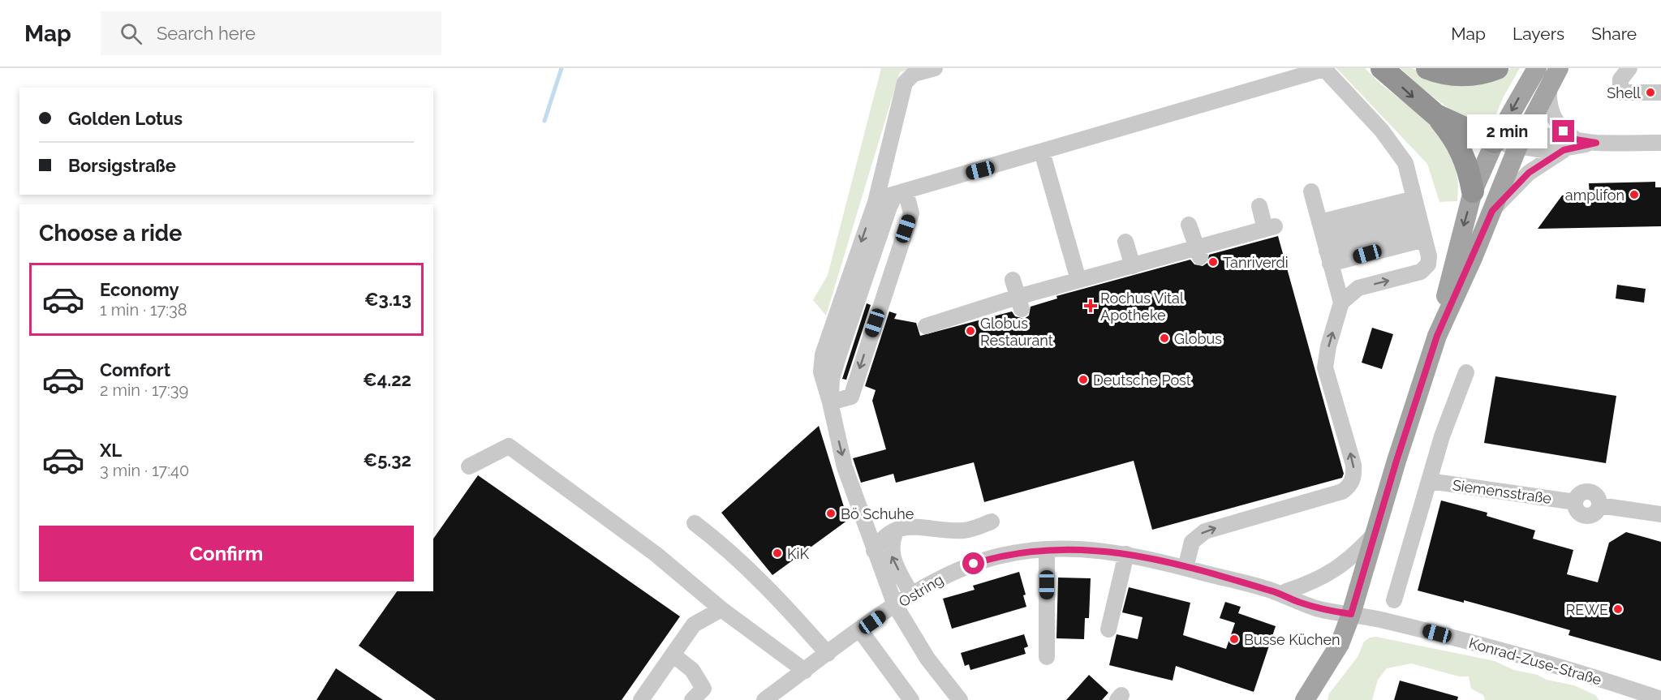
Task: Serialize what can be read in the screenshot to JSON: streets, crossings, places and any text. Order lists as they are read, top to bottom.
{
  "streets": {
    "street": ["Siemensstraße", "Ostring", "Konrad-Zuse-Straße"]
  },
  "crossings": [
    ["Ostring", "Konrad-Zuse-Straße"]
  ],
  "places": {
    "other": [
      "Shell",
      "amplifon",
      "Tanriverdi",
      "Globus Restaurant",
      "Globus",
      "Deutsche Post",
      "Bö Schuhe",
      "KiK",
      "REWE",
      "Busse Küchen"
    ],
    "health": ["Rochus Vital Apotheke"]
  },
  "page": {
    "header": "Map",
    "search": "Search here",
    "nav": ["Map", "Layers", "Share"],
    "banner": ["Golden Lotus", "Borsigstraße"],
    "bubble": "2 min",
    "heading": "Choose a ride",
    "list": [
      {
        "name": "Economy",
        "note": "1 min · 17:38",
        "value": "€3.13"
      },
      {
        "name": "Comfort",
        "note": "2 min · 17:39",
        "value": "€4.22"
      },
      {
        "name": "XL",
        "note": "3 min · 17:40",
        "value": "€5.32"
      }
    ],
    "buttons": "Confirm"
  }
}
